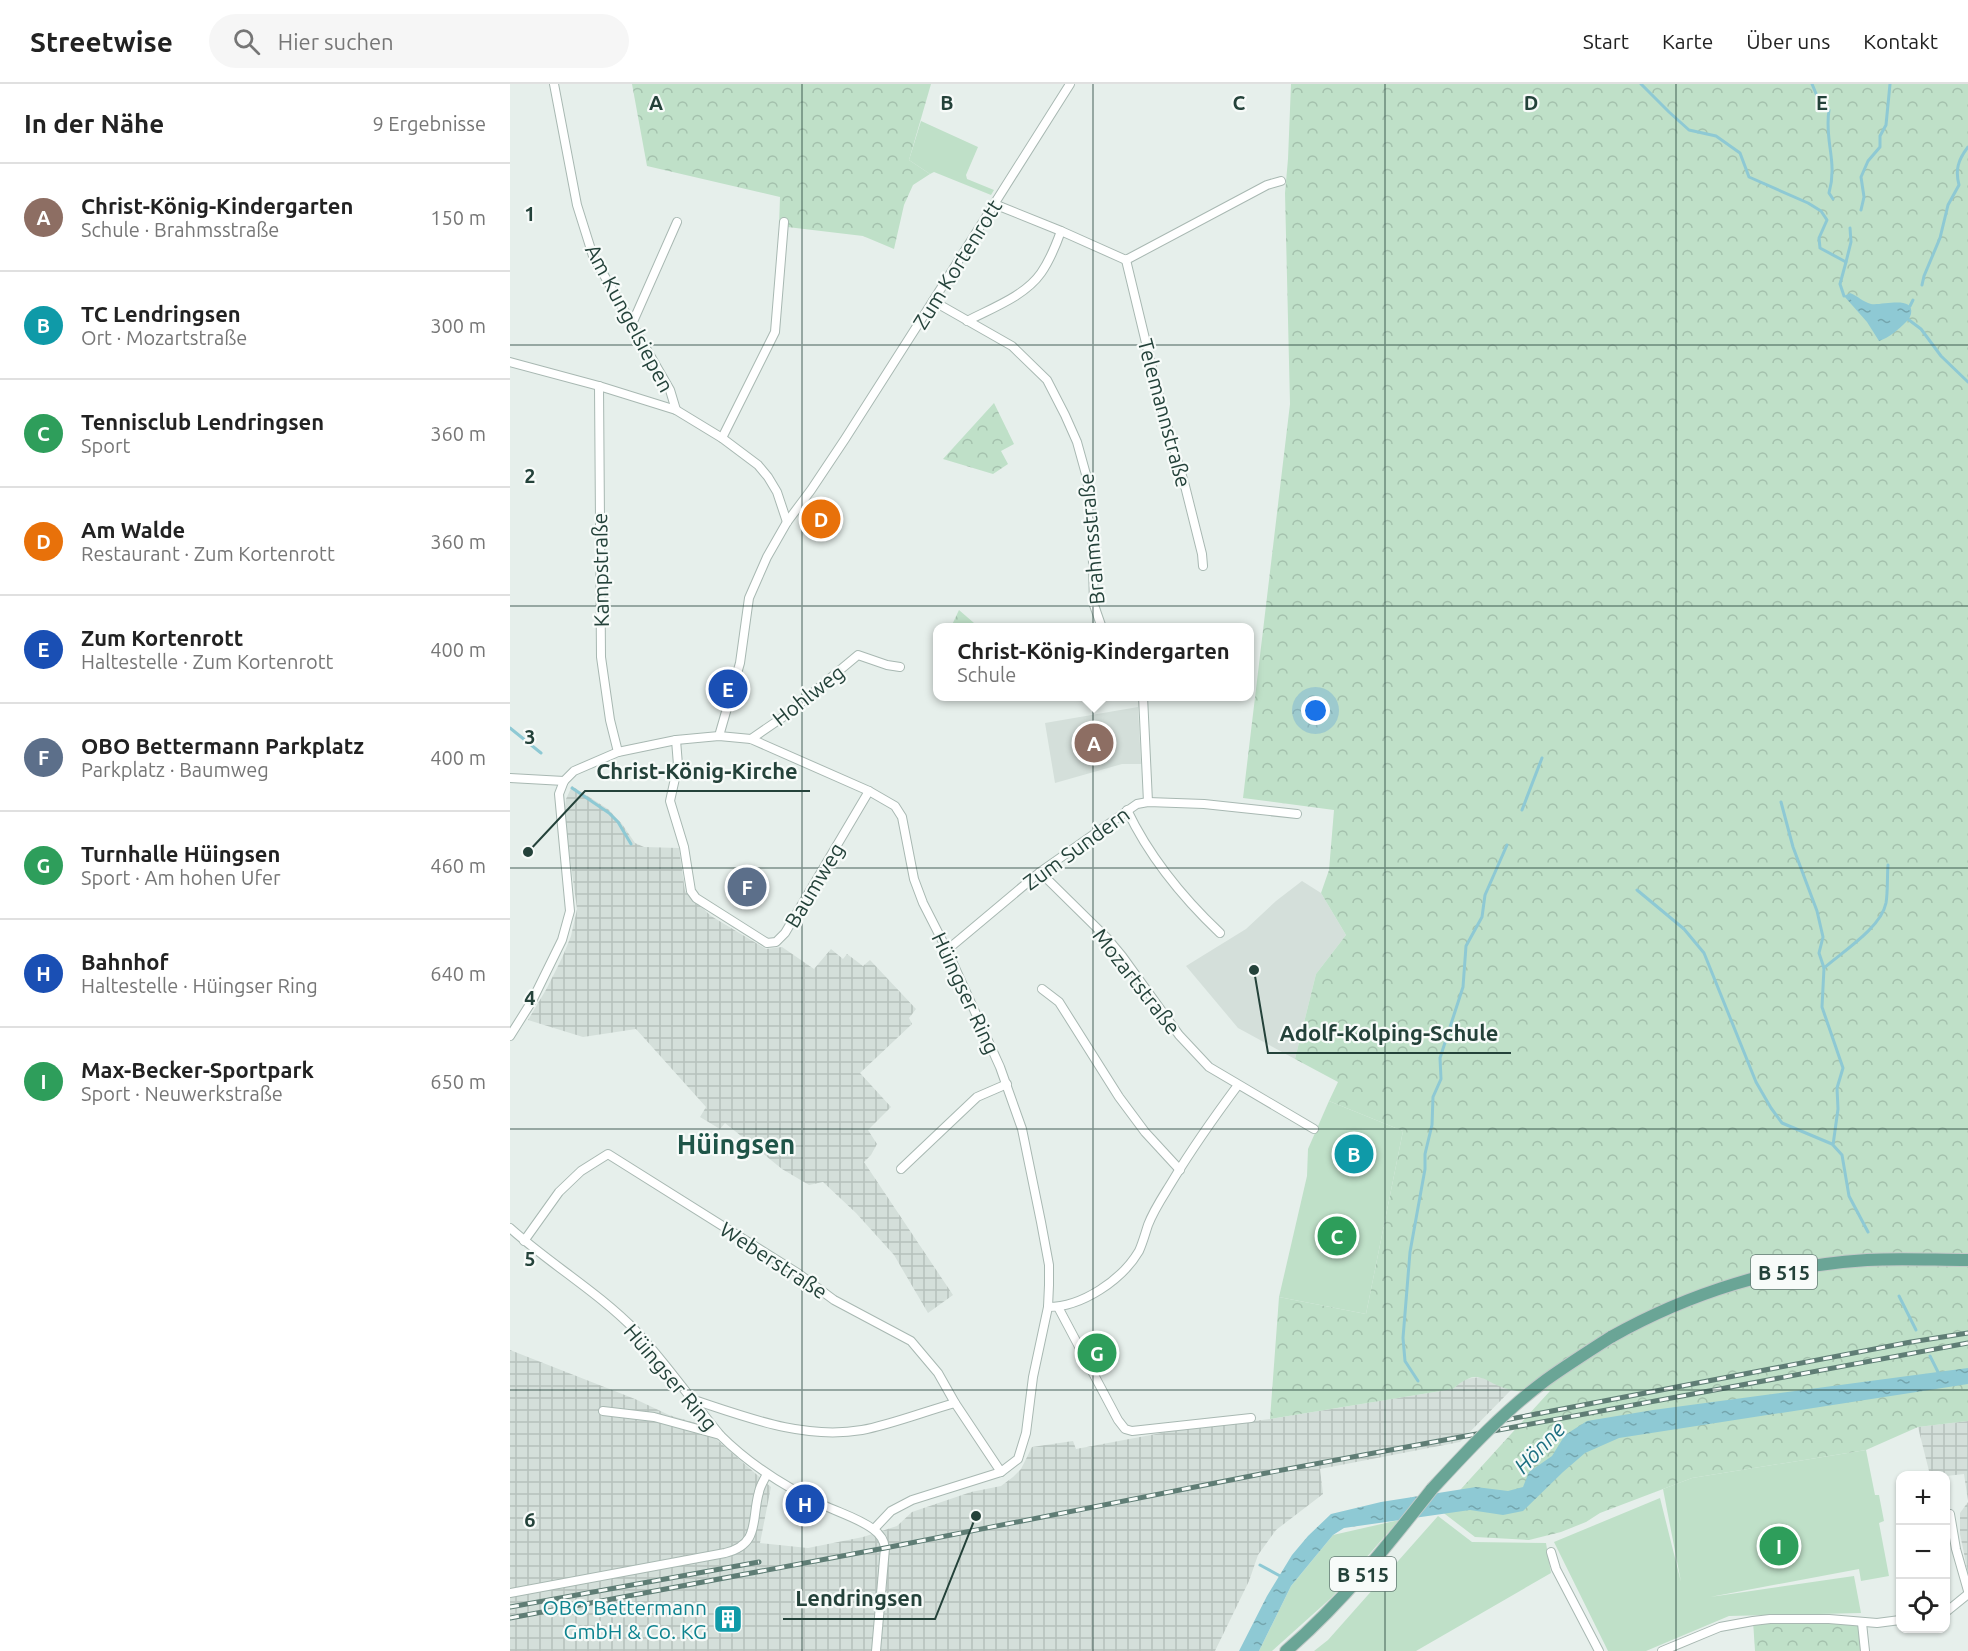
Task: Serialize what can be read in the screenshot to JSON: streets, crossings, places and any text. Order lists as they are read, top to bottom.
{
  "streets": {
    "main road": ["B 515"],
    "street": [
      "Zum Kortenrott",
      "Am Kungelsiepen",
      "Telemannstraße",
      "Brahmsstraße",
      "Kampstraße",
      "Hohlweg",
      "Zum Sundern",
      "Baumweg",
      "Mozartstraße",
      "Hüingser Ring",
      "Weberstraße"
    ]
  },
  "crossings": [
    ["Zum Kortenrott", "Brahmsstraße"],
    ["Zum Kortenrott", "Hüingser Ring"],
    ["Kampstraße", "Hüingser Ring"],
    ["Hohlweg", "Hüingser Ring"],
    ["Zum Sundern", "Mozartstraße"],
    ["Zum Sundern", "Hüingser Ring"],
    ["Baumweg", "Hüingser Ring"],
    ["Hüingser Ring", "Weberstraße"]
  ],
  "districts": ["Hüingsen"],
  "water": ["Hönne"],
  "places": {
    "other": ["Christ-König-Kirche", "Adolf-Kolping-Schule", "Lendringsen"],
    "building": ["OBO Bettermann GmbH & Co. KG"]
  },
  "page": {
    "header": "Streetwise",
    "search": "Hier suchen",
    "nav": [
      "Start",
      "Karte",
      "Über uns",
      "Kontakt"
    ],
    "heading": ["In der Nähe", "9 Ergebnisse"],
    "list": [
      {
        "mark": "A",
        "name": "Christ-König-Kindergarten",
        "note": "Schule · Brahmsstraße",
        "value": "150 m"
      },
      {
        "mark": "B",
        "name": "TC Lendringsen",
        "note": "Ort · Mozartstraße",
        "value": "300 m"
      },
      {
        "mark": "C",
        "name": "Tennisclub Lendringsen",
        "note": "Sport",
        "value": "360 m"
      },
      {
        "mark": "D",
        "name": "Am Walde",
        "note": "Restaurant · Zum Kortenrott",
        "value": "360 m"
      },
      {
        "mark": "E",
        "name": "Zum Kortenrott",
        "note": "Haltestelle · Zum Kortenrott",
        "value": "400 m"
      },
      {
        "mark": "F",
        "name": "OBO Bettermann Parkplatz",
        "note": "Parkplatz · Baumweg",
        "value": "400 m"
      },
      {
        "mark": "G",
        "name": "Turnhalle Hüingsen",
        "note": "Sport · Am hohen Ufer",
        "value": "460 m"
      },
      {
        "mark": "H",
        "name": "Bahnhof",
        "note": "Haltestelle · Hüingser Ring",
        "value": "640 m"
      },
      {
        "mark": "I",
        "name": "Max-Becker-Sportpark",
        "note": "Sport · Neuwerkstraße",
        "value": "650 m"
      }
    ],
    "pins": [
      "D",
      "E",
      "A",
      "F",
      "B",
      "C",
      "G",
      "H",
      "I"
    ],
    "popup": ["Christ-König-Kindergarten", "Schule"],
    "map_buttons": ["+", "−"]
  },
  "grid": {
    "columns": [
      "A",
      "B",
      "C",
      "D",
      "E"
    ],
    "rows": [
      "1",
      "2",
      "3",
      "4",
      "5",
      "6"
    ]
  }
}
